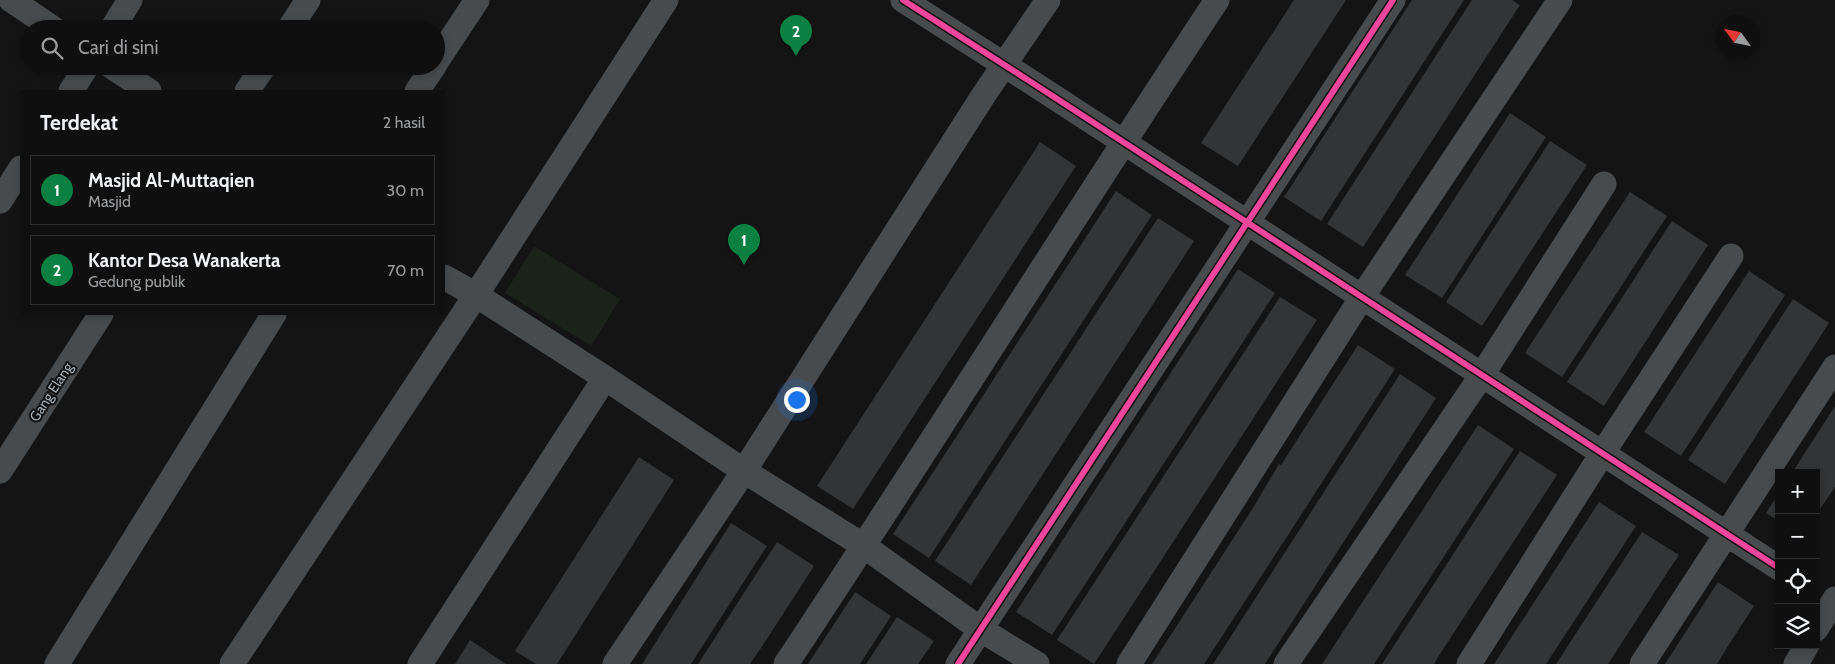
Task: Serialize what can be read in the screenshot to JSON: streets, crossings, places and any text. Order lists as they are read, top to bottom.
{
  "streets": {
    "street": ["Gang Elang"]
  },
  "north": "top left",
  "page": {
    "pins": ["2", "1"],
    "search": "Cari di sini",
    "heading": ["Terdekat", "2 hasil"],
    "list": [
      {
        "mark": "1",
        "name": "Masjid Al-Muttaqien",
        "note": "Masjid",
        "value": "30 m"
      },
      {
        "mark": "2",
        "name": "Kantor Desa Wanakerta",
        "note": "Gedung publik",
        "value": "70 m"
      }
    ],
    "map_buttons": ["+", "−"]
  }
}
